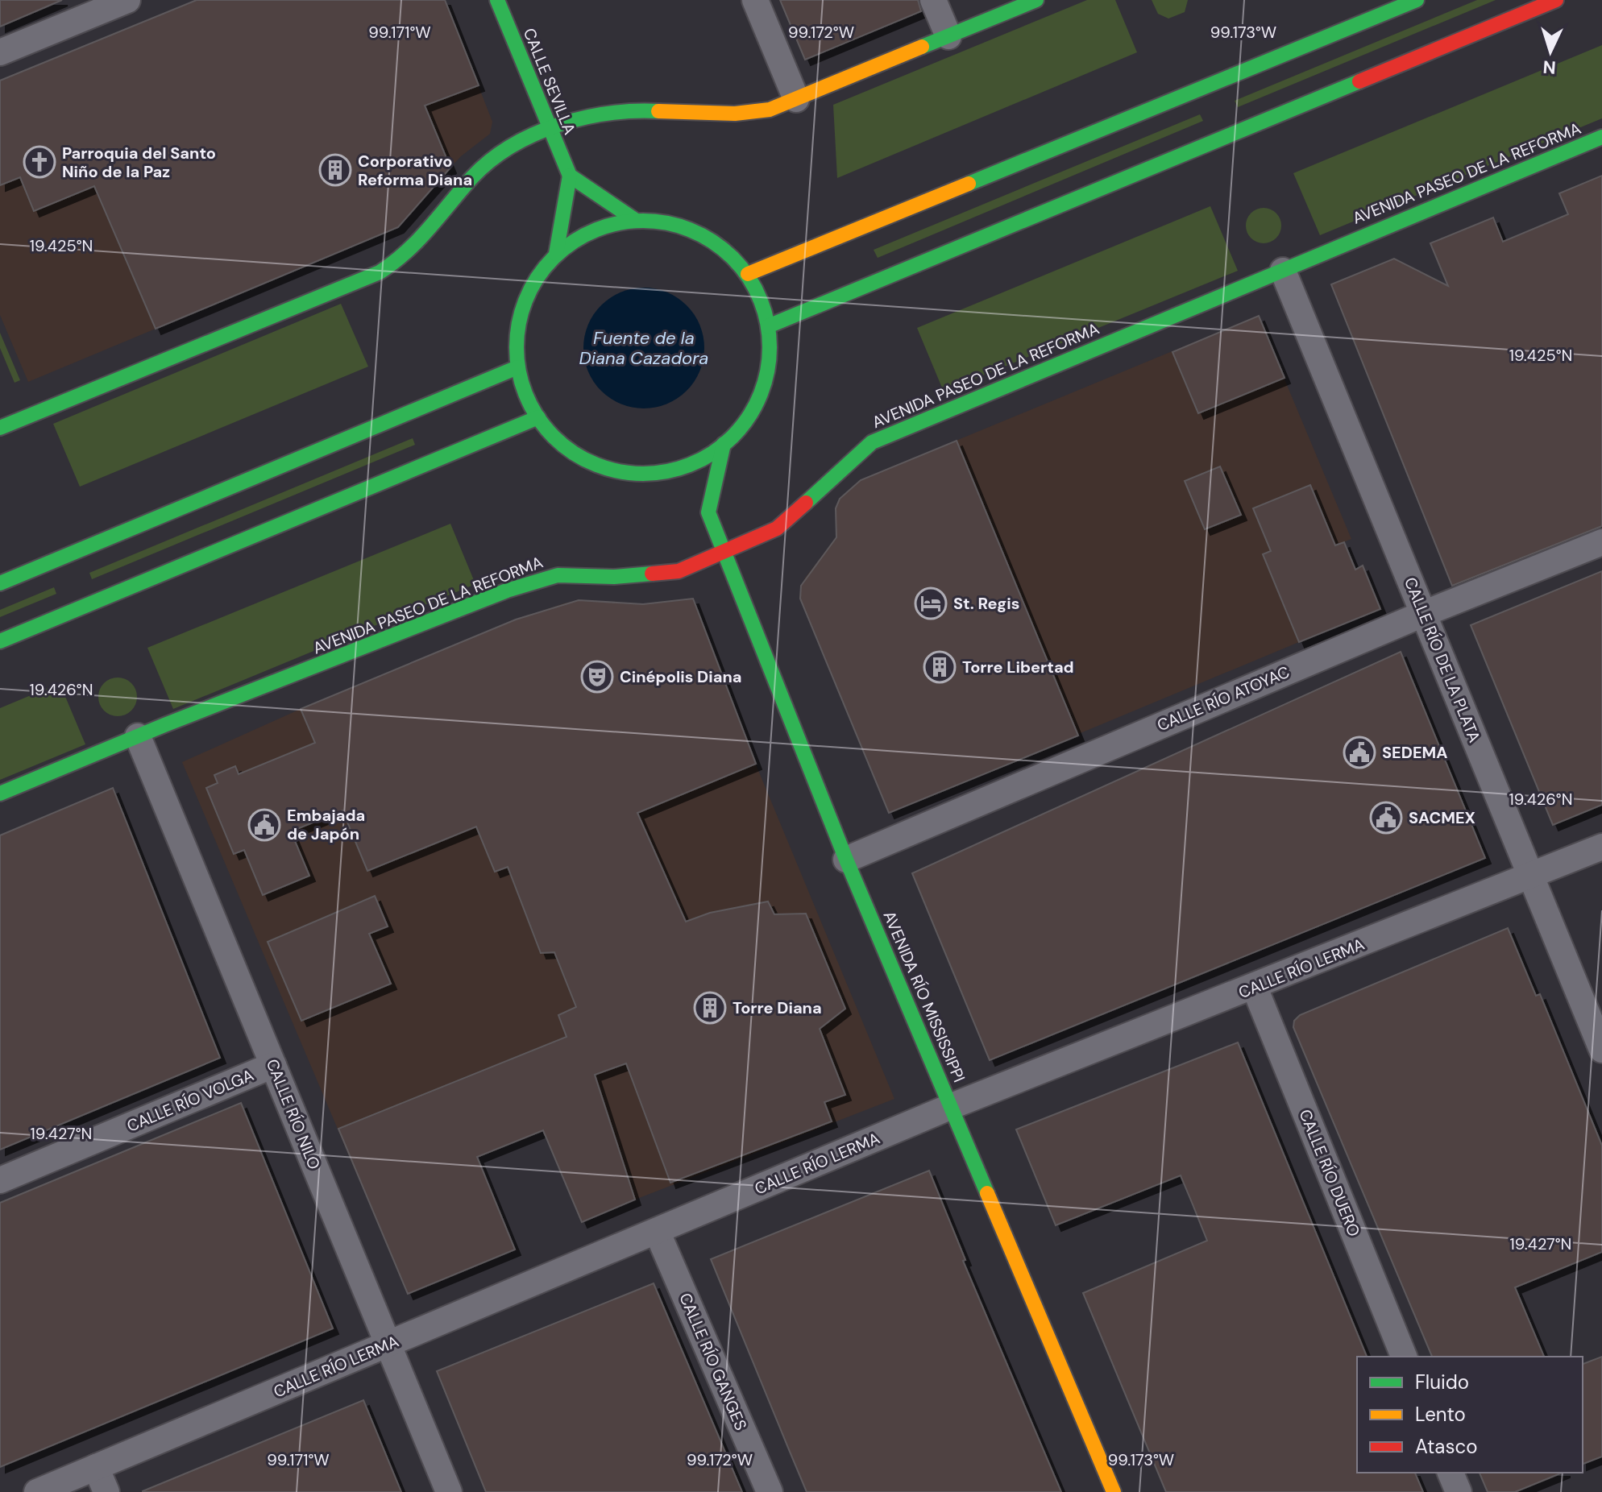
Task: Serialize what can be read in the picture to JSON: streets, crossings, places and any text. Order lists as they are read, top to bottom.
{
  "streets": {
    "main road": ["CALLE SEVILLA", "AVENIDA PASEO DE LA REFORMA", "AVENIDA RÍO MISSISSIPPI"],
    "street": [
      "CALLE RÍO DE LA PLATA",
      "CALLE RÍO ATOYAC",
      "CALLE RÍO LERMA",
      "CALLE RÍO VOLGA",
      "CALLE RÍO NILO",
      "CALLE RÍO DUERO",
      "CALLE RÍO GANGES"
    ]
  },
  "crossings": [
    ["AVENIDA PASEO DE LA REFORMA", "CALLE RÍO DE LA PLATA"],
    ["AVENIDA PASEO DE LA REFORMA", "AVENIDA RÍO MISSISSIPPI"],
    ["AVENIDA PASEO DE LA REFORMA", "CALLE RÍO NILO"],
    ["CALLE RÍO DE LA PLATA", "CALLE RÍO ATOYAC"],
    ["CALLE RÍO DE LA PLATA", "CALLE RÍO LERMA"],
    ["CALLE RÍO ATOYAC", "AVENIDA RÍO MISSISSIPPI"],
    ["CALLE RÍO LERMA", "AVENIDA RÍO MISSISSIPPI"],
    ["CALLE RÍO LERMA", "CALLE RÍO NILO"],
    ["CALLE RÍO LERMA", "CALLE RÍO DUERO"],
    ["CALLE RÍO LERMA", "CALLE RÍO GANGES"],
    ["CALLE RÍO VOLGA", "CALLE RÍO NILO"]
  ],
  "water": ["Fuente de la Diana Cazadora"],
  "places": {
    "church": ["Parroquia del Santo Niño de la Paz"],
    "building": ["Corporativo Reforma Diana", "Torre Libertad", "Torre Diana"],
    "hotel": ["St. Regis"],
    "theatre": ["Cinépolis Diana"],
    "public building": ["SEDEMA", "SACMEX", "Embajada de Japón"]
  },
  "legend": ["Fluido", "Lento", "Atasco"],
  "north": "bottom",
  "coordinates": [
    "99.171°W",
    "99.172°W",
    "99.173°W",
    "19.425°N",
    "19.426°N",
    "19.427°N"
  ]
}
